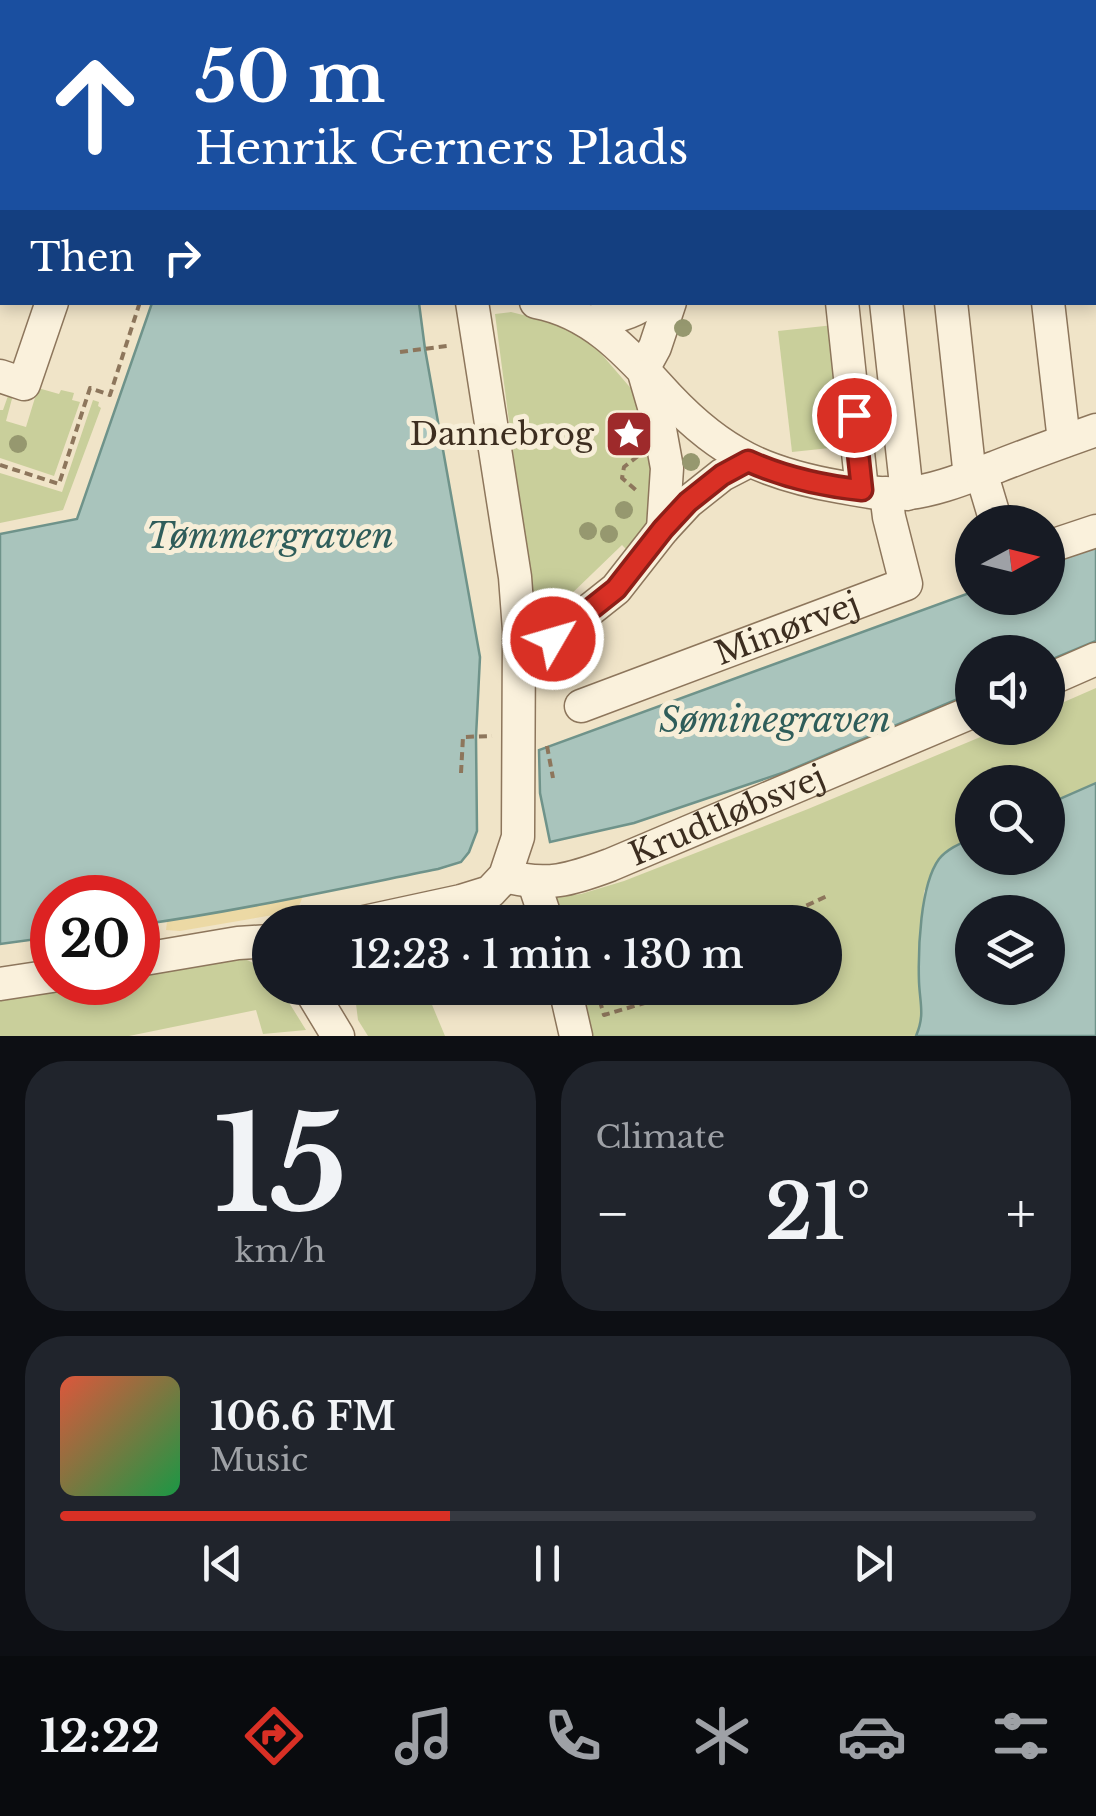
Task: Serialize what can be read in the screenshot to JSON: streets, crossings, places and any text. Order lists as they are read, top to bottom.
{
  "streets": {
    "street": ["Minørvej", "Krudtløbsvej"]
  },
  "water": ["Tømmergraven", "Søminegraven"],
  "places": {
    "place": ["Dannebrog"]
  },
  "north": "right",
  "page": {
    "turn": ["50 m", "Henrik Gerners Plads"],
    "then": "Then",
    "limit": "20",
    "trip": "12:23 · 1 min · 130 m",
    "tile": [
      ["15", "km/h"],
      "Climate"
    ],
    "heat": ["−", "21°", "+"],
    "song": ["106.6 FM", "Music"],
    "tabs": "12:22"
  }
}
